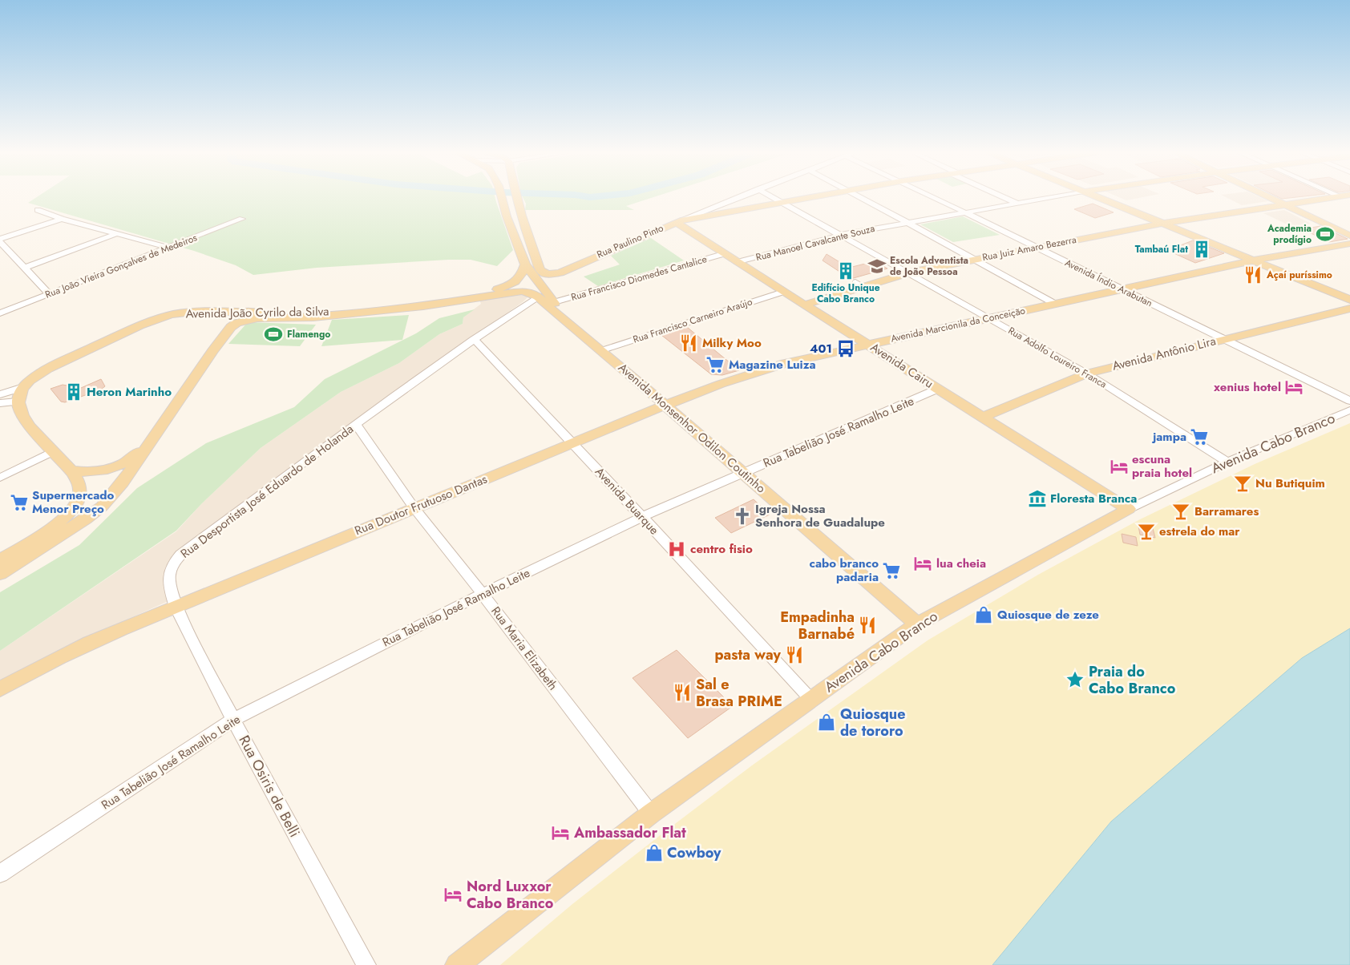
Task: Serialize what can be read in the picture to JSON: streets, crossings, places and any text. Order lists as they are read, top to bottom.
{
  "streets": {
    "main road": [
      "Rua Paulino Pinto",
      "Rua Juiz Amaro Bezerra",
      "Avenida João Cyrilo da Silva",
      "Avenida Marcionila da Conceição",
      "Avenida Antônio Lira",
      "Avenida Cairu",
      "Avenida Monsenhor Odilon Coutinho",
      "Avenida Cabo Branco",
      "Rua Doutor Frutuoso Dantas"
    ],
    "street": [
      "Rua Manoel Cavalcante Souza",
      "Rua João Vieira Gonçalves de Medeiros",
      "Rua Francisco Diomedes Cantalice",
      "Avenida Índio Arabutan",
      "Rua Francisco Carneiro Araújo",
      "Rua Adolfo Loureiro Franca",
      "Rua Tabelião José Ramalho Leite",
      "Rua Desportista José Eduardo de Holanda",
      "Avenida Buarque",
      "Rua Maria Elizabeth",
      "Rua Osiris de Belli"
    ]
  },
  "crossings": [
    ["Rua Paulino Pinto", "Rua Adolfo Loureiro Franca"],
    ["Rua Paulino Pinto", "Avenida Cairu"],
    ["Rua Manoel Cavalcante Souza", "Avenida Índio Arabutan"],
    ["Rua Manoel Cavalcante Souza", "Rua Adolfo Loureiro Franca"],
    ["Rua Manoel Cavalcante Souza", "Avenida Cairu"],
    ["Rua Juiz Amaro Bezerra", "Avenida Índio Arabutan"],
    ["Rua Juiz Amaro Bezerra", "Rua Adolfo Loureiro Franca"],
    ["Rua Juiz Amaro Bezerra", "Avenida Cairu"],
    ["Rua Francisco Diomedes Cantalice", "Avenida Cairu"],
    ["Avenida Índio Arabutan", "Avenida Marcionila da Conceição"],
    ["Avenida Índio Arabutan", "Avenida Antônio Lira"],
    ["Avenida João Cyrilo da Silva", "Avenida Monsenhor Odilon Coutinho"],
    ["Avenida João Cyrilo da Silva", "Rua Desportista José Eduardo de Holanda"],
    ["Rua Francisco Carneiro Araújo", "Avenida Cairu"],
    ["Rua Francisco Carneiro Araújo", "Avenida Monsenhor Odilon Coutinho"],
    ["Avenida Marcionila da Conceição", "Rua Adolfo Loureiro Franca"],
    ["Avenida Marcionila da Conceição", "Avenida Cairu"],
    ["Avenida Marcionila da Conceição", "Avenida Monsenhor Odilon Coutinho"],
    ["Avenida Marcionila da Conceição", "Rua Doutor Frutuoso Dantas"],
    ["Avenida Antônio Lira", "Rua Adolfo Loureiro Franca"],
    ["Avenida Antônio Lira", "Avenida Cairu"],
    ["Rua Adolfo Loureiro Franca", "Avenida Cabo Branco"],
    ["Avenida Cairu", "Rua Tabelião José Ramalho Leite"],
    ["Avenida Cairu", "Avenida Cabo Branco"],
    ["Avenida Monsenhor Odilon Coutinho", "Rua Tabelião José Ramalho Leite"],
    ["Avenida Monsenhor Odilon Coutinho", "Avenida Cabo Branco"],
    ["Avenida Monsenhor Odilon Coutinho", "Rua Desportista José Eduardo de Holanda"],
    ["Avenida Monsenhor Odilon Coutinho", "Rua Doutor Frutuoso Dantas"],
    ["Rua Tabelião José Ramalho Leite", "Avenida Buarque"],
    ["Rua Tabelião José Ramalho Leite", "Rua Maria Elizabeth"],
    ["Rua Tabelião José Ramalho Leite", "Rua Osiris de Belli"],
    ["Avenida Cabo Branco", "Avenida Buarque"],
    ["Avenida Cabo Branco", "Rua Maria Elizabeth"],
    ["Rua Desportista José Eduardo de Holanda", "Avenida Buarque"],
    ["Rua Desportista José Eduardo de Holanda", "Rua Doutor Frutuoso Dantas"],
    ["Rua Desportista José Eduardo de Holanda", "Rua Maria Elizabeth"],
    ["Rua Desportista José Eduardo de Holanda", "Rua Osiris de Belli"],
    ["Avenida Buarque", "Rua Doutor Frutuoso Dantas"],
    ["Rua Doutor Frutuoso Dantas", "Rua Maria Elizabeth"],
    ["Rua Doutor Frutuoso Dantas", "Rua Osiris de Belli"]
  ],
  "places": {
    "sports": ["Academia prodígio", "Flamengo"],
    "building": ["Tambaú Flat", "Edifício Unique Cabo Branco", "Heron Marinho"],
    "school or university": ["Escola Adventista de João Pessoa"],
    "restaurant": [
      "Açaí puríssimo",
      "Milky Moo",
      "Empadinha Barnabé",
      "pasta way",
      "Sal e Brasa PRIME"
    ],
    "bus stop": ["401"],
    "supermarket": [
      "Magazine Luiza",
      "jampa",
      "Supermercado Menor Preço",
      "cabo branco padaria"
    ],
    "hotel": [
      "xenius hotel",
      "escuna praia hotel",
      "lua cheia",
      "Ambassador Flat",
      "Nord Luxxor Cabo Branco"
    ],
    "bar": ["Nu Butiquim", "Barramares", "estrela do mar"],
    "museum": ["Floresta Branca"],
    "church": ["Igreja Nossa Senhora de Guadalupe"],
    "hospital": ["centro fisio"],
    "shop": ["Quiosque de zeze", "Quiosque de tororo", "Cowboy"],
    "place": ["Praia do Cabo Branco"]
  }
}
